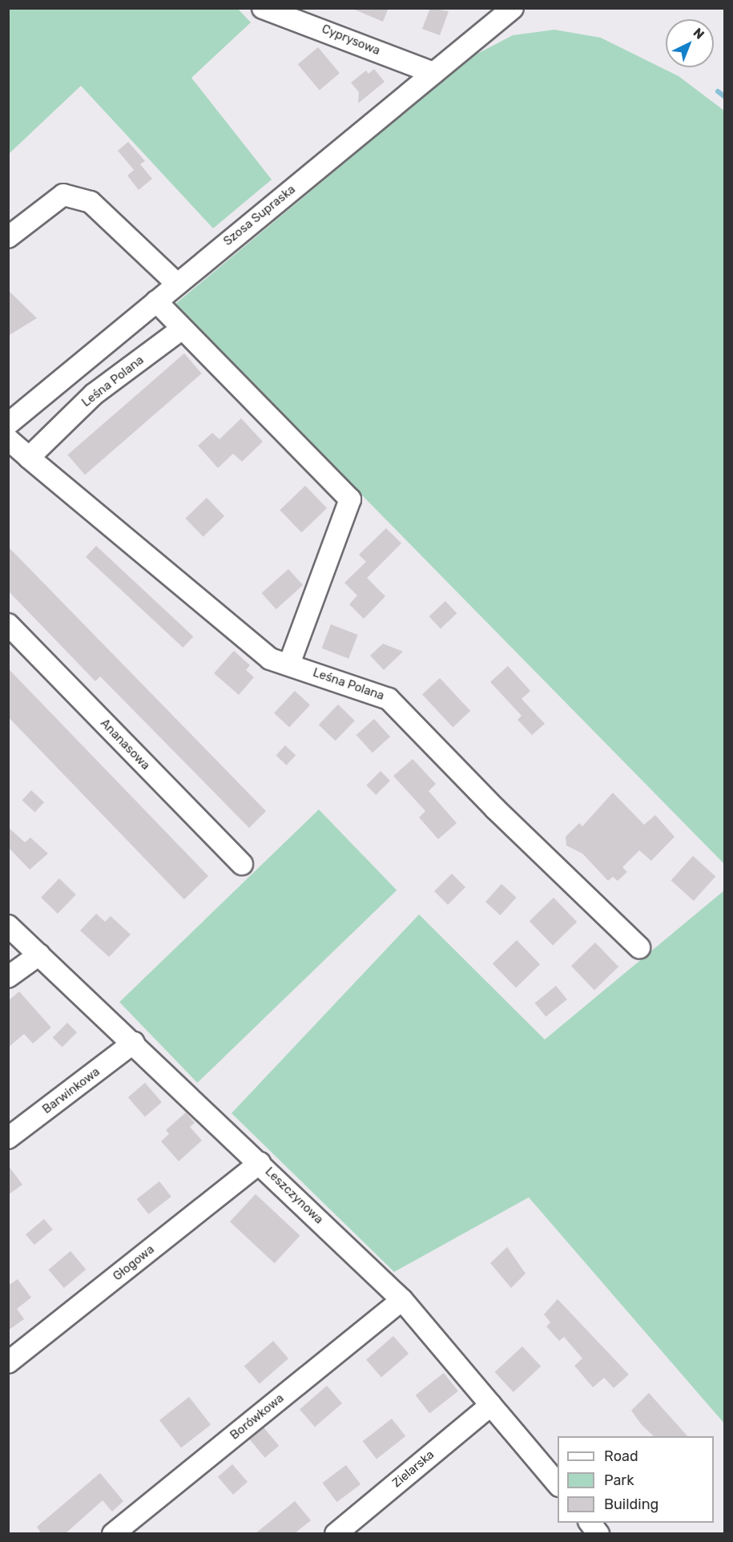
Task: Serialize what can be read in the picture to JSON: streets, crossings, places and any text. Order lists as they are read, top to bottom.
{
  "streets": {
    "street": [
      "Cyprysowa",
      "Szosa Supraska",
      "Leśna Polana",
      "Ananasowa",
      "Barwinkowa",
      "Leszczynowa",
      "Głogowa",
      "Borówkowa",
      "Zielarska"
    ]
  },
  "crossings": [
    ["Cyprysowa", "Szosa Supraska"],
    ["Barwinkowa", "Leszczynowa"],
    ["Leszczynowa", "Głogowa"],
    ["Leszczynowa", "Borówkowa"],
    ["Leszczynowa", "Zielarska"]
  ],
  "legend": ["Road", "Park", "Building"],
  "north": "top right"
}
